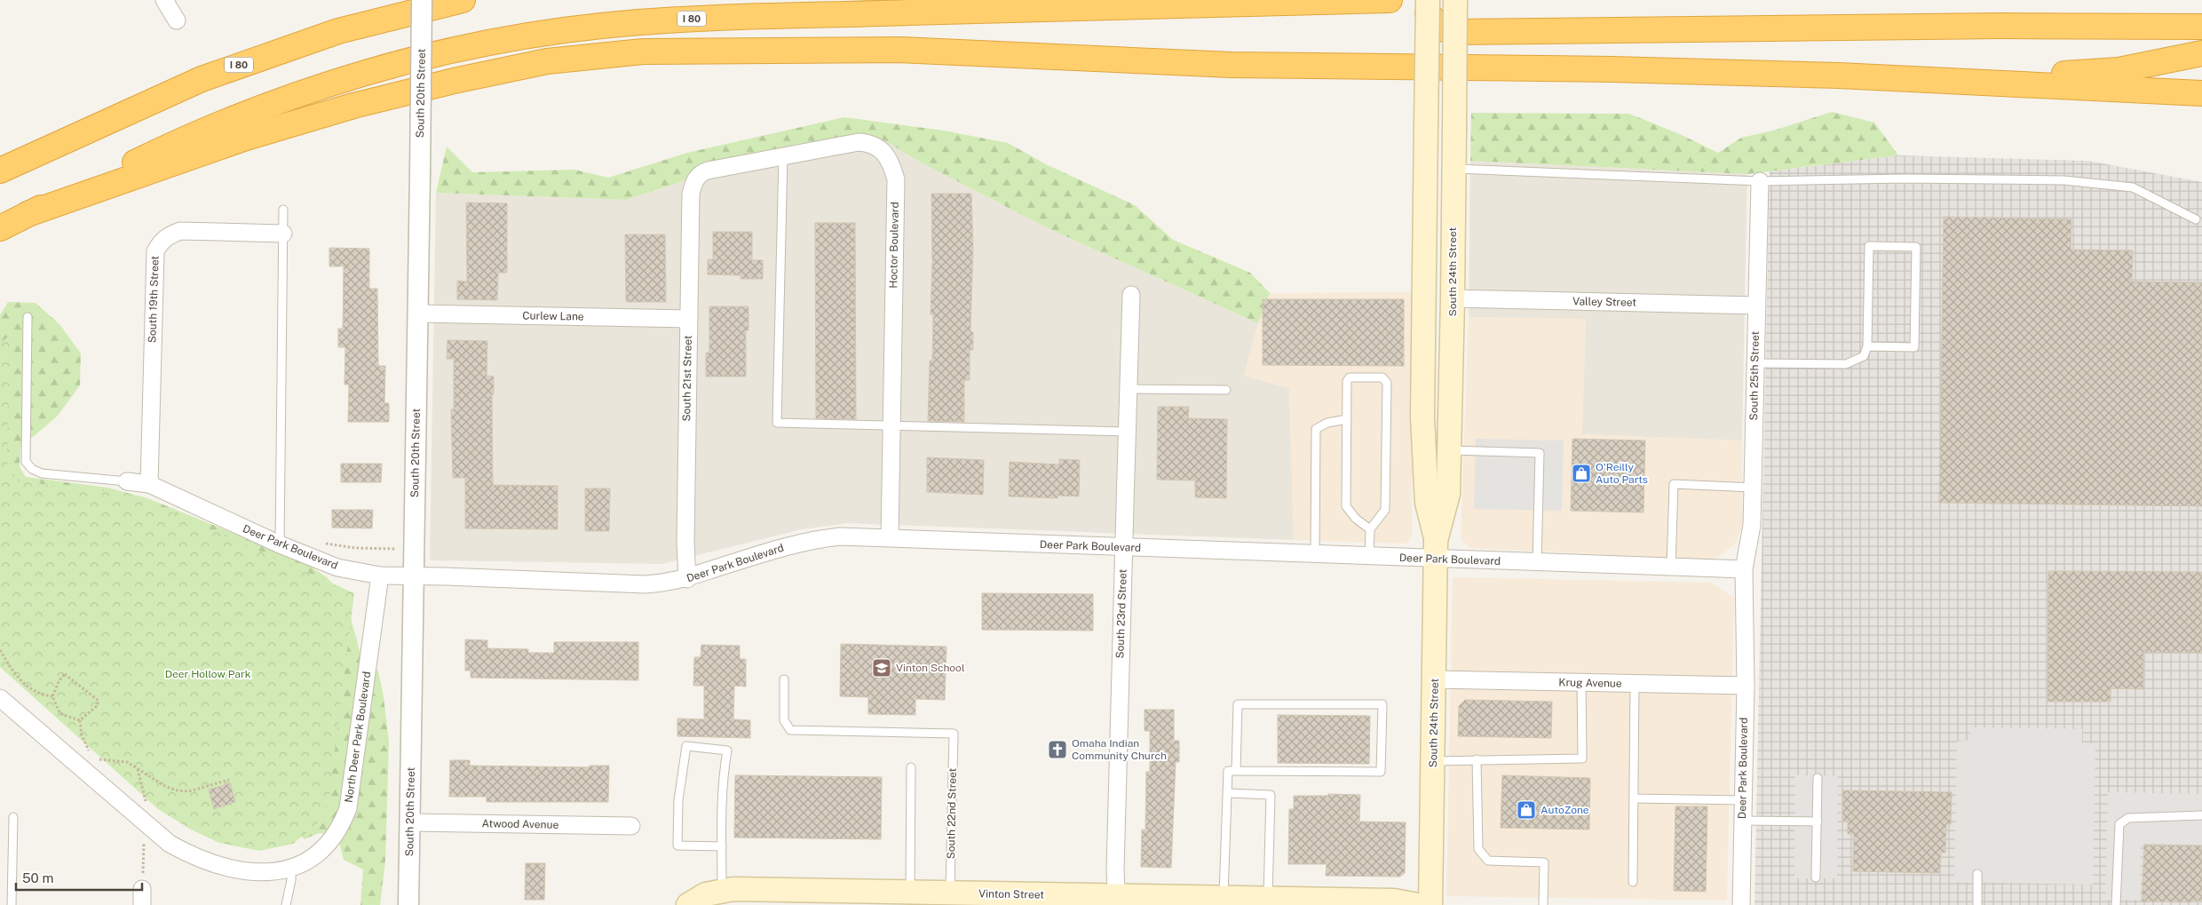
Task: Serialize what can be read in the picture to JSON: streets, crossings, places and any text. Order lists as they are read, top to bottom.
{
  "streets": {
    "highway": ["I 80"],
    "main road": ["South 24th Street", "Vinton Street"],
    "street": [
      "South 20th Street",
      "Hoctor Boulevard",
      "South 19th Street",
      "Valley Street",
      "Curlew Lane",
      "South 25th Street",
      "South 21st Street",
      "Deer Park Boulevard",
      "South 23rd Street",
      "Krug Avenue",
      "North Deer Park Boulevard",
      "Atwood Avenue"
    ],
    "lane": ["South 22nd Street"]
  },
  "crossings": [
    ["South 20th Street", "Curlew Lane"],
    ["South 20th Street", "Deer Park Boulevard"],
    ["South 20th Street", "Atwood Avenue"],
    ["Hoctor Boulevard", "South 21st Street"],
    ["Hoctor Boulevard", "Deer Park Boulevard"],
    ["South 24th Street", "Valley Street"],
    ["South 24th Street", "Deer Park Boulevard"],
    ["South 24th Street", "Krug Avenue"],
    ["South 19th Street", "Deer Park Boulevard"],
    ["Valley Street", "South 25th Street"],
    ["Curlew Lane", "South 21st Street"],
    ["South 25th Street", "Deer Park Boulevard"],
    ["South 21st Street", "Deer Park Boulevard"],
    ["Deer Park Boulevard", "South 23rd Street"],
    ["Deer Park Boulevard", "Krug Avenue"],
    ["Deer Park Boulevard", "North Deer Park Boulevard"],
    ["South 23rd Street", "Vinton Street"],
    ["South 22nd Street", "Vinton Street"]
  ],
  "parks": ["Deer Hollow Park"],
  "places": {
    "shop": ["O'Reilly Auto Parts", "AutoZone"],
    "school or university": ["Vinton School"],
    "church": ["Omaha Indian Community Church"]
  },
  "scale_bar": "50 m"
}
